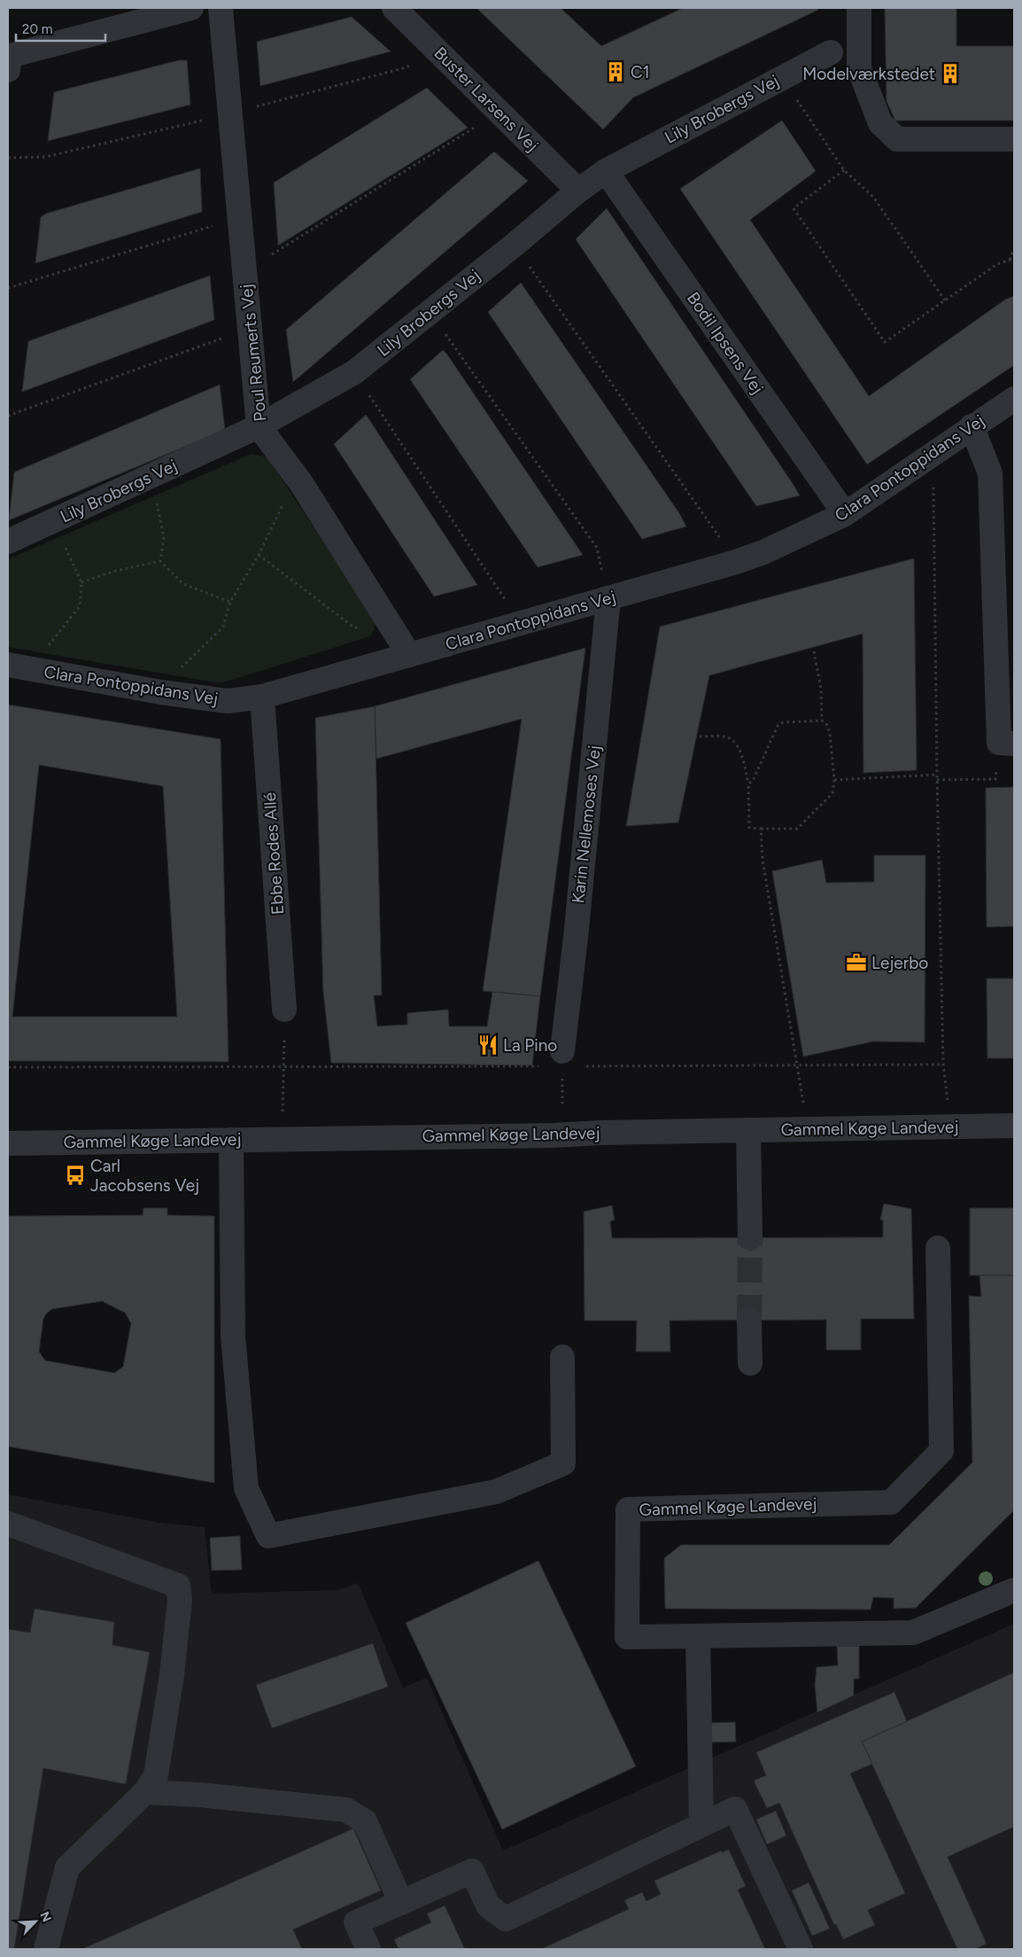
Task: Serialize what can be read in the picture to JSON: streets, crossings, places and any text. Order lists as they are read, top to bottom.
{
  "streets": {
    "street": [
      "Buster Larsens Vej",
      "Lily Brobergs Vej",
      "Bodil Ipsens Vej",
      "Poul Reumerts Vej",
      "Clara Pontoppidans Vej",
      "Karin Nellemoses Vej",
      "Ebbe Rodes Allé",
      "Gammel Køge Landevej"
    ]
  },
  "crossings": [
    ["Buster Larsens Vej", "Lily Brobergs Vej"],
    ["Lily Brobergs Vej", "Bodil Ipsens Vej"],
    ["Lily Brobergs Vej", "Poul Reumerts Vej"],
    ["Bodil Ipsens Vej", "Clara Pontoppidans Vej"],
    ["Poul Reumerts Vej", "Clara Pontoppidans Vej"],
    ["Clara Pontoppidans Vej", "Karin Nellemoses Vej"],
    ["Clara Pontoppidans Vej", "Ebbe Rodes Allé"]
  ],
  "places": {
    "building": ["C1", "Modelværkstedet"],
    "office": ["Lejerbo"],
    "restaurant": ["La Pino"],
    "bus stop": ["Carl Jacobsens Vej"]
  },
  "scale_bar": "20 m",
  "north": "top right"
}
